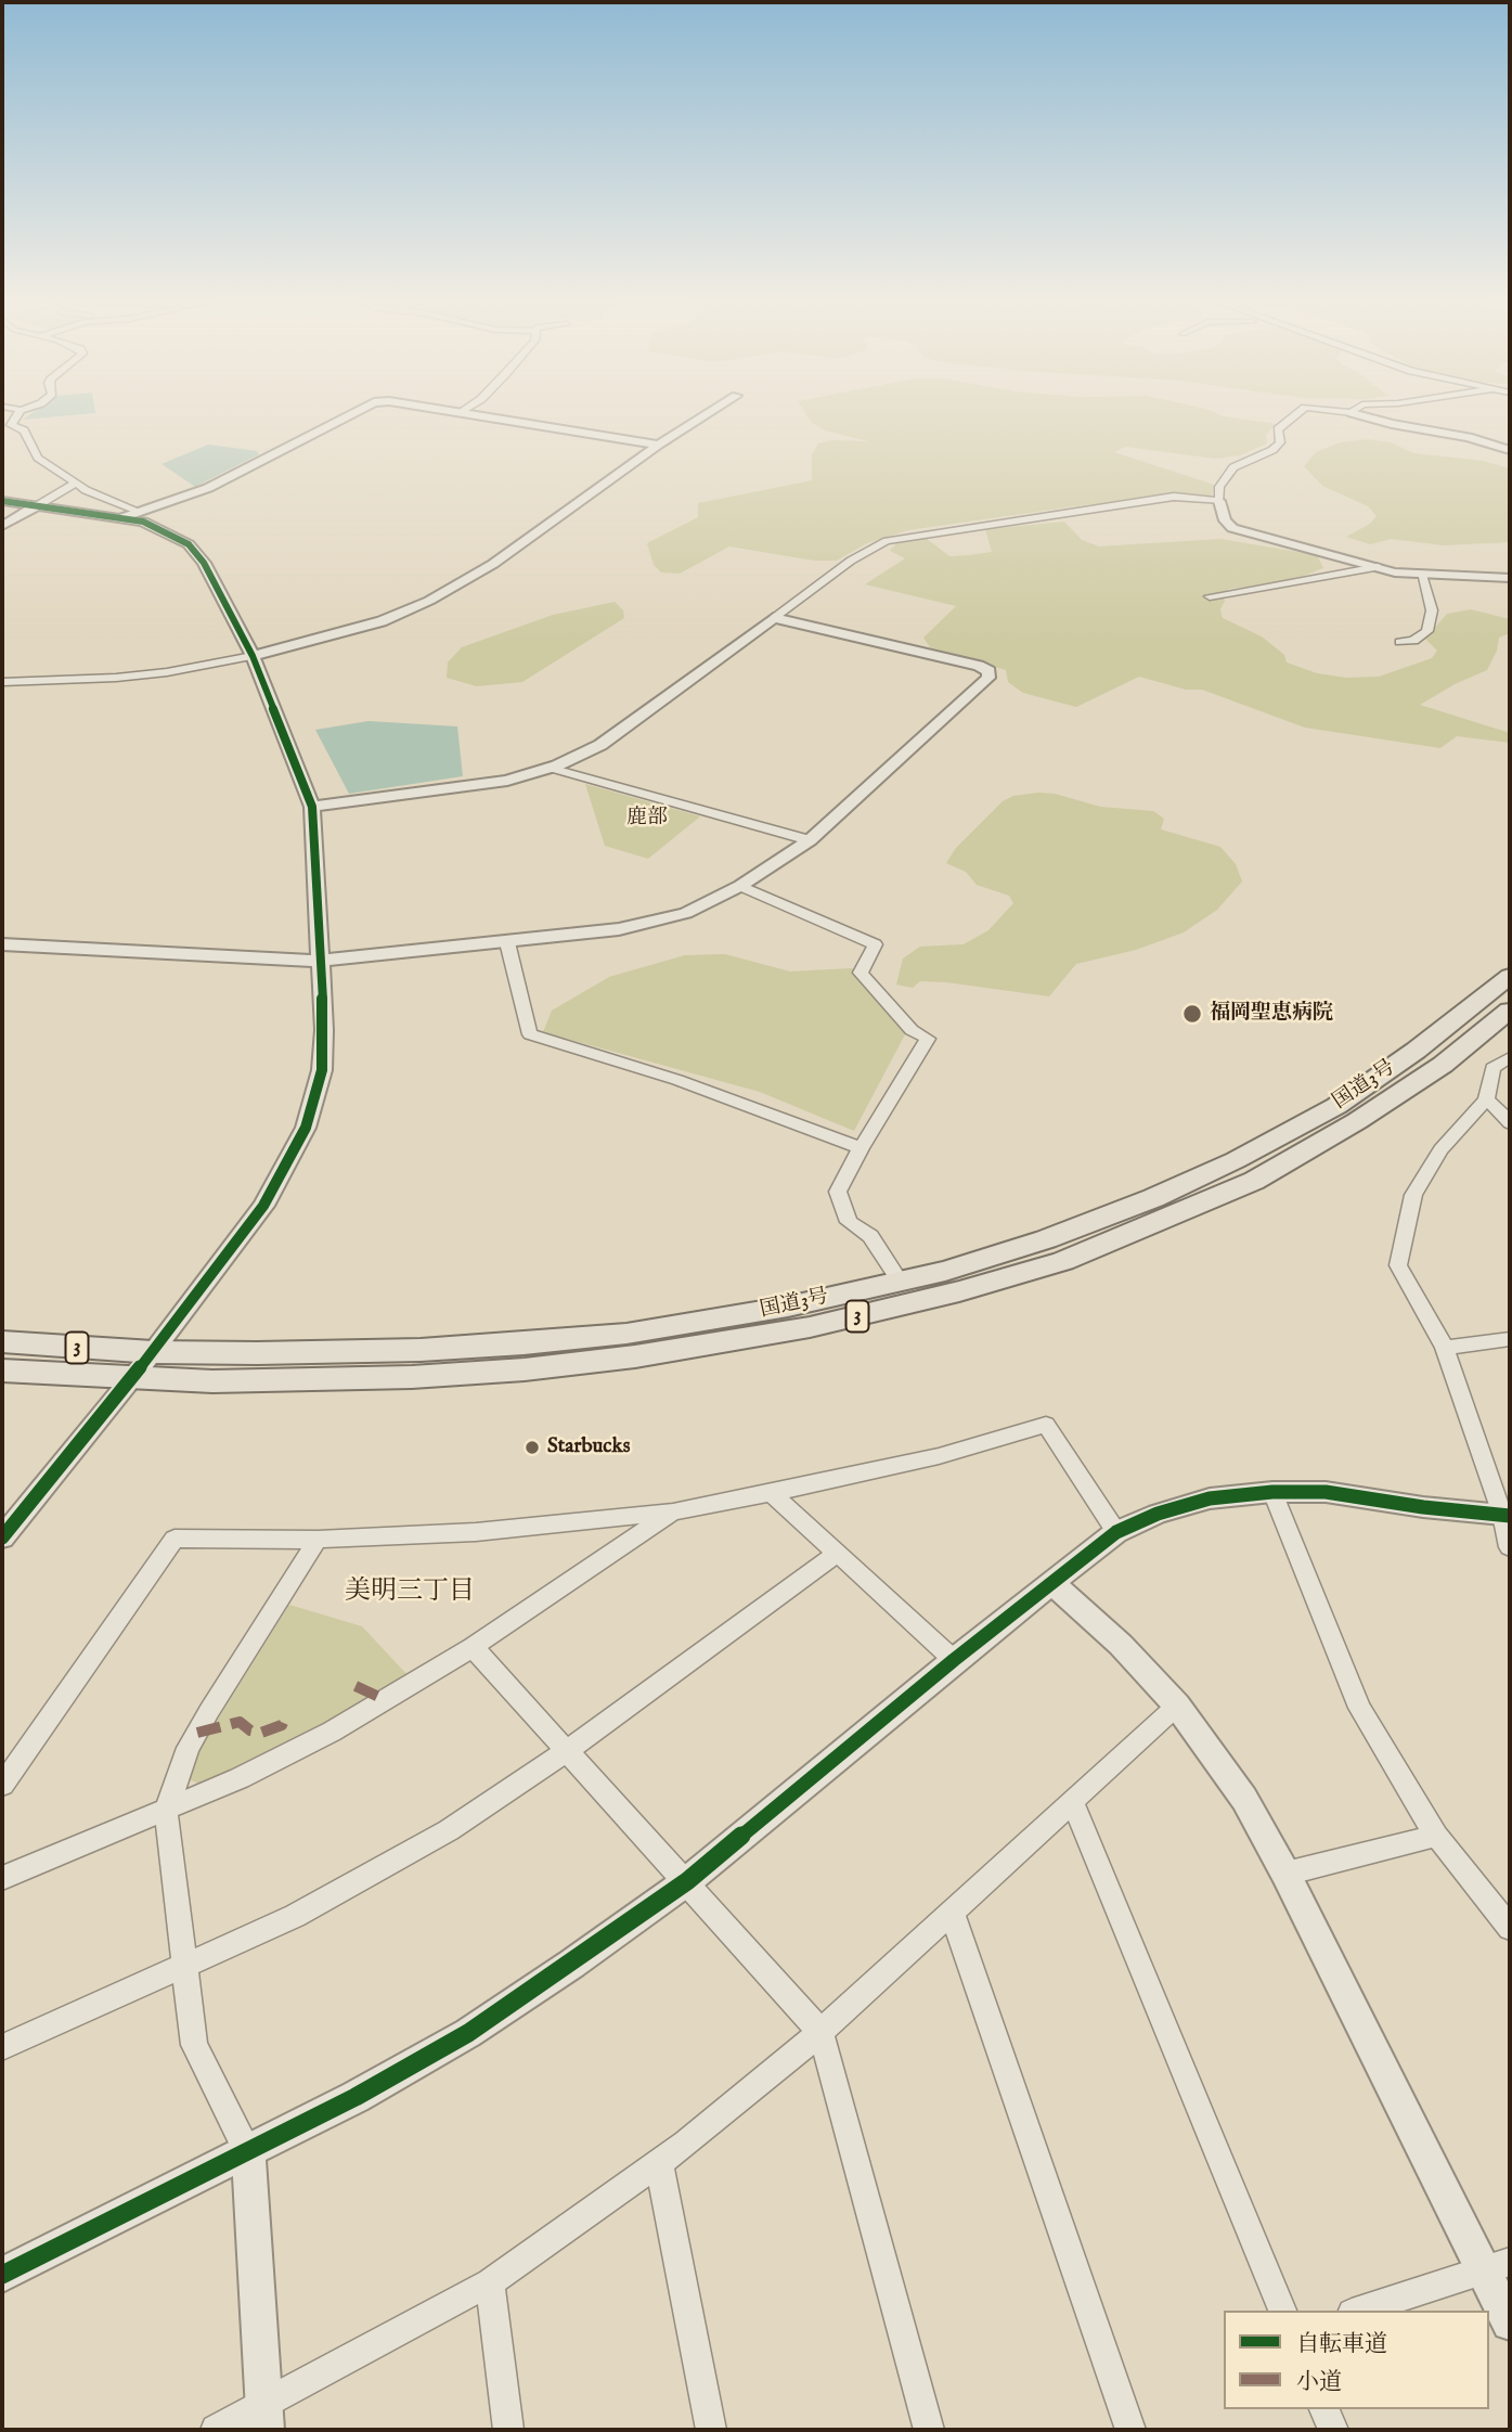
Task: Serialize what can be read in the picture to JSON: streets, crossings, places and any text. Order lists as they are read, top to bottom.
{
  "streets": {
    "highway": ["国道3号", "3"]
  },
  "districts": ["鹿部", "美明三丁目"],
  "places": ["福岡聖恵病院", "Starbucks"],
  "legend": ["自転車道", "小道"]
}
